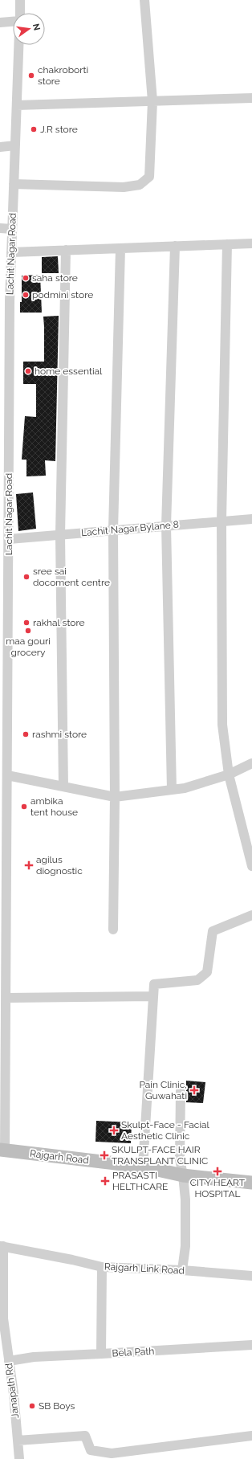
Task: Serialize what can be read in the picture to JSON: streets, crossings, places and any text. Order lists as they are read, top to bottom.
{
  "streets": {
    "main road": ["Rajgarh Road"],
    "street": [
      "Lachit Nagar Road",
      "Lachit Nagar Bylane 8",
      "Rajgarh Link Road",
      "Bela Path",
      "Janapath Rd"
    ]
  },
  "crossings": [
    ["Lachit Nagar Road", "Lachit Nagar Bylane 8"],
    ["Lachit Nagar Road", "Rajgarh Road"],
    ["Rajgarh Link Road", "Bela Path"],
    ["Rajgarh Link Road", "Janapath Rd"]
  ],
  "places": {
    "other": [
      "chakroborti store",
      "J.R store",
      "saha store",
      "podmini store",
      "home essential",
      "sree sai docoment centre",
      "rakhal store",
      "maa gouri grocery",
      "rashmi store",
      "ambika tent house",
      "SB Boys"
    ],
    "health": [
      "agilus diognostic",
      "Pain Clinic, Guwahati",
      "Skulpt-Face - Facial Aesthetic Clinic",
      "SKULPT-FACE HAIR TRANSPLANT CLINIC",
      "CITY HEART HOSPITAL",
      "PRASASTI HELTHCARE"
    ]
  },
  "north": "right"
}
